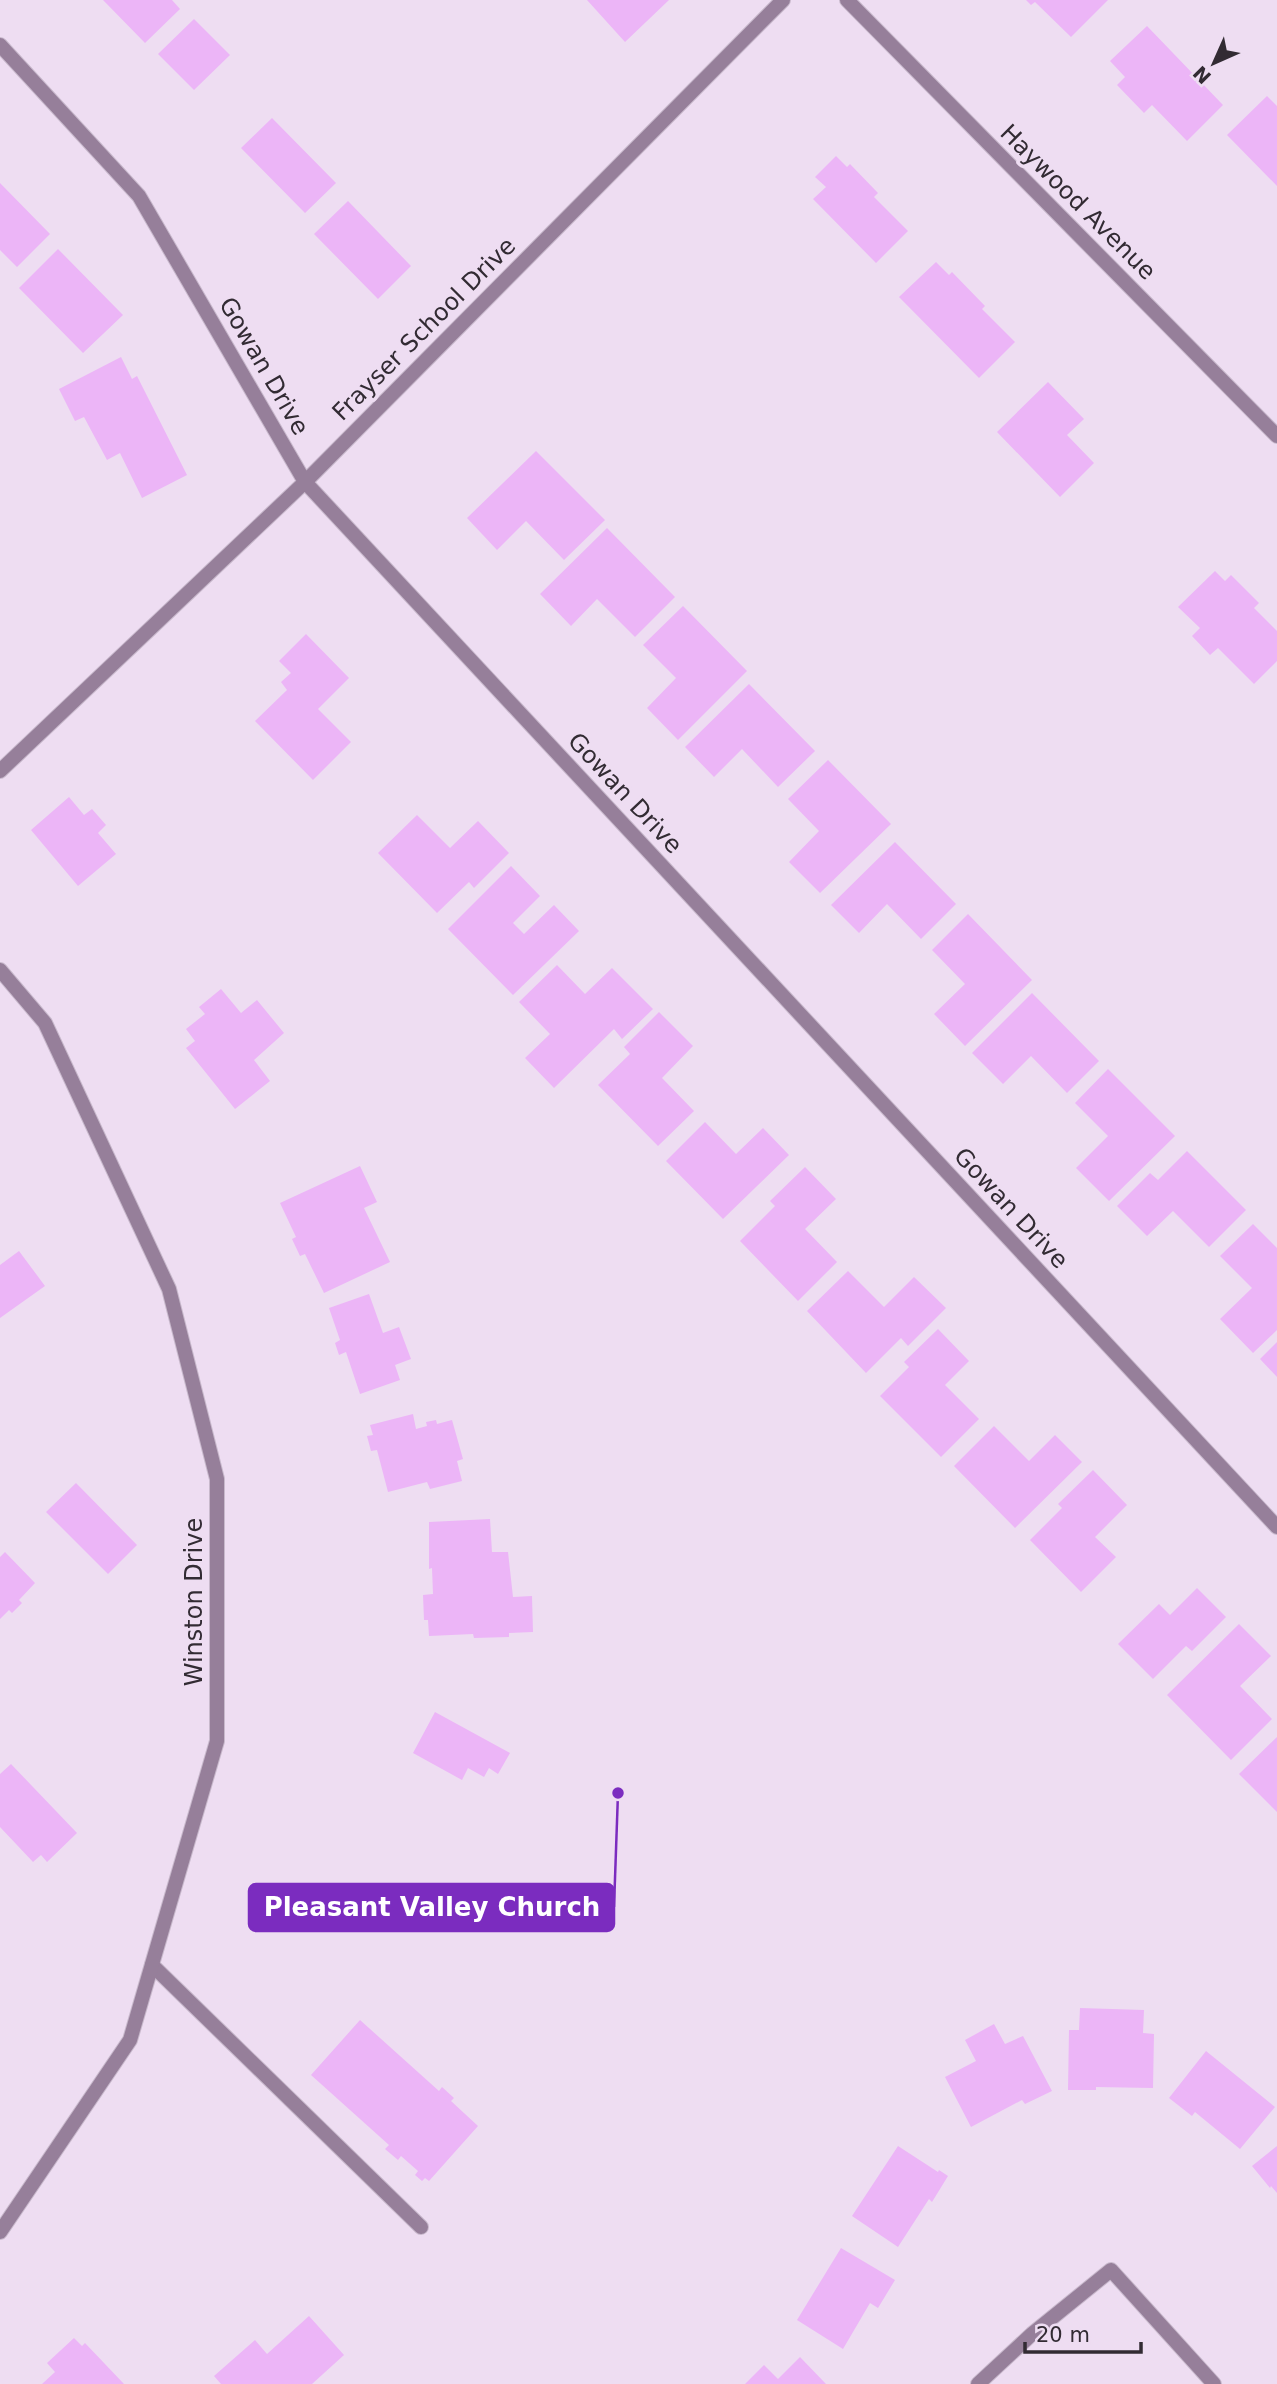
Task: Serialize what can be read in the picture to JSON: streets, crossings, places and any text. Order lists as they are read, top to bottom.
{
  "streets": {
    "street": [
      "Haywood Avenue",
      "Frayser School Drive",
      "Gowan Drive",
      "Winston Drive"
    ]
  },
  "crossings": [
    ["Frayser School Drive", "Gowan Drive"]
  ],
  "places": ["Pleasant Valley Church"],
  "scale_bar": "20 m",
  "north": "bottom left"
}
